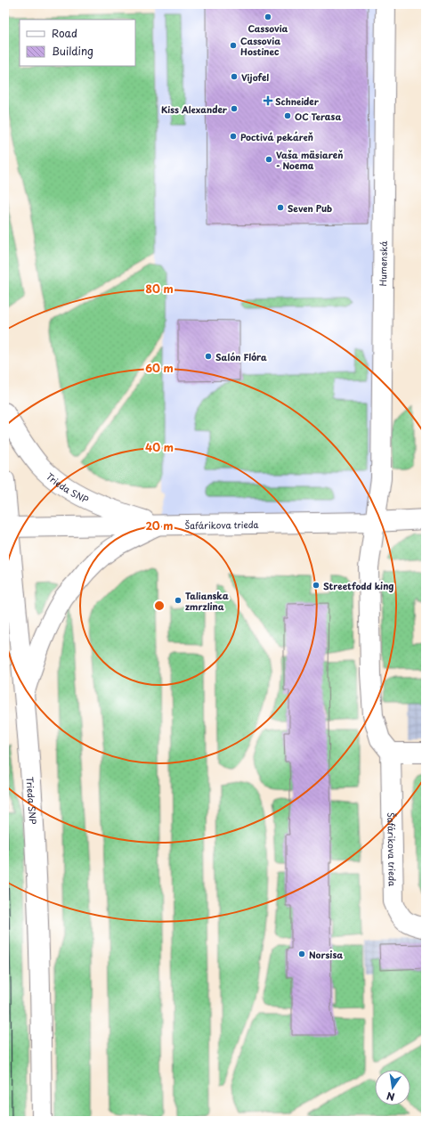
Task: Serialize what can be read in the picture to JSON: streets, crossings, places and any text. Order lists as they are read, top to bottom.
{
  "streets": {
    "street": ["Humenská", "Trieda SNP", "Šafárikova trieda"]
  },
  "crossings": [
    ["Humenská", "Šafárikova trieda"],
    ["Trieda SNP", "Šafárikova trieda"]
  ],
  "places": {
    "other": [
      "Cassovia",
      "Cassovia Hostinec",
      "Vijofel",
      "Kiss Alexander",
      "OC Terasa",
      "Poctivá pekáreň",
      "Vaša mäsiareň - Noema",
      "Seven Pub",
      "Salón Flóra",
      "Streetfodd king",
      "Talianska zmrzlina",
      "Norsisa"
    ],
    "health": ["Schneider"]
  },
  "legend": ["Road", "Building"],
  "north": "bottom",
  "rings": [
    "80 m",
    "60 m",
    "40 m",
    "20 m"
  ]
}
